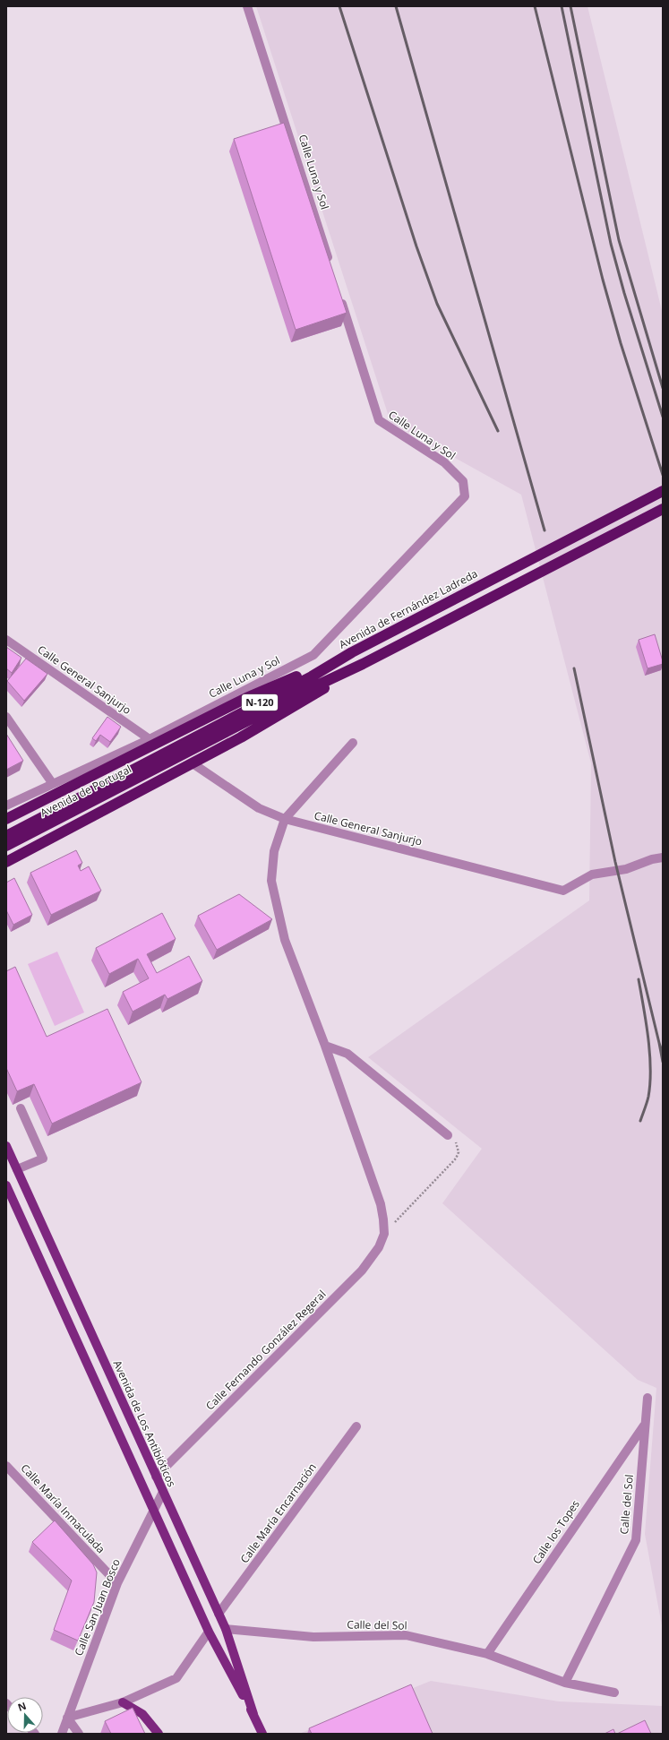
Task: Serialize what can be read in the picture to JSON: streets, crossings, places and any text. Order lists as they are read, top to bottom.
{
  "streets": {
    "highway": ["Avenida de Fernández Ladreda", "N-120", "Avenida de Portugal"],
    "main road": ["Avenida de Los Antibióticos"],
    "street": [
      "Calle Luna y Sol",
      "Calle General Sanjurjo",
      "Calle Fernando González Regeral",
      "Calle del Sol",
      "Calle María Inmaculada",
      "Calle María Encarnación",
      "Calle los Topes",
      "Calle San Juan Bosco"
    ]
  },
  "crossings": [
    ["Calle Luna y Sol", "Calle General Sanjurjo"],
    ["Avenida de Fernández Ladreda", "Avenida de Portugal"],
    ["Calle General Sanjurjo", "Calle Fernando González Regeral"],
    ["N-120", "Avenida de Portugal"],
    ["Calle Fernando González Regeral", "Avenida de Los Antibióticos"],
    ["Avenida de Los Antibióticos", "Calle del Sol"],
    ["Avenida de Los Antibióticos", "Calle María Encarnación"],
    ["Avenida de Los Antibióticos", "Calle San Juan Bosco"],
    ["Calle del Sol", "Calle los Topes"],
    ["Calle María Inmaculada", "Calle San Juan Bosco"]
  ],
  "north": "top"
}
